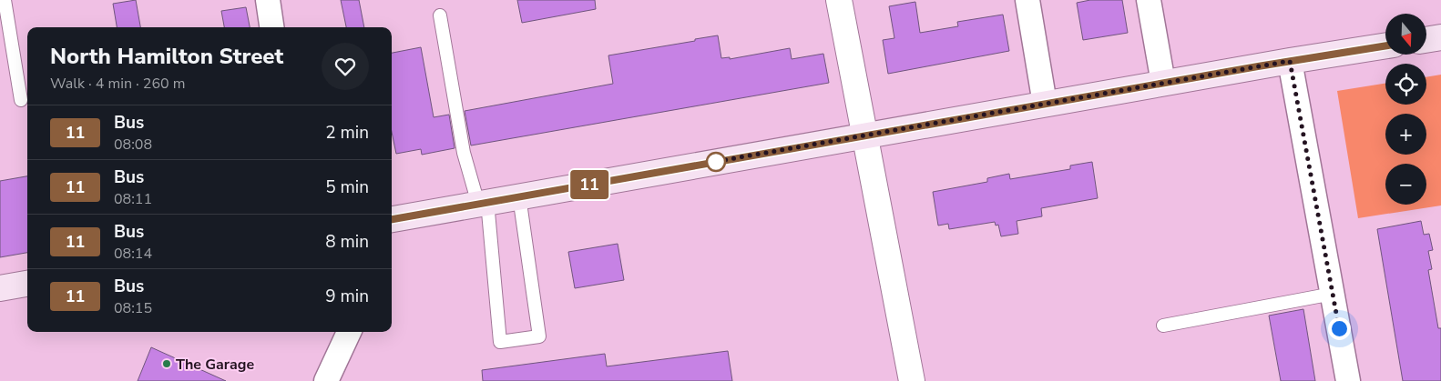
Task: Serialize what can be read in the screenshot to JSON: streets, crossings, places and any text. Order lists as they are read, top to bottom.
{
  "places": ["The Garage"],
  "lines": ["bus line 11"],
  "north": "bottom",
  "page": {
    "on_map": "11",
    "map_buttons": ["+", "−"],
    "heading": ["North Hamilton Street", "Walk · 4 min · 260 m"],
    "list": [
      {
        "mark": "11",
        "name": "Bus",
        "note": "08:08",
        "value": "2 min"
      },
      {
        "mark": "11",
        "name": "Bus",
        "note": "08:11",
        "value": "5 min"
      },
      {
        "mark": "11",
        "name": "Bus",
        "note": "08:14",
        "value": "8 min"
      },
      {
        "mark": "11",
        "name": "Bus",
        "note": "08:15",
        "value": "9 min"
      }
    ]
  }
}
